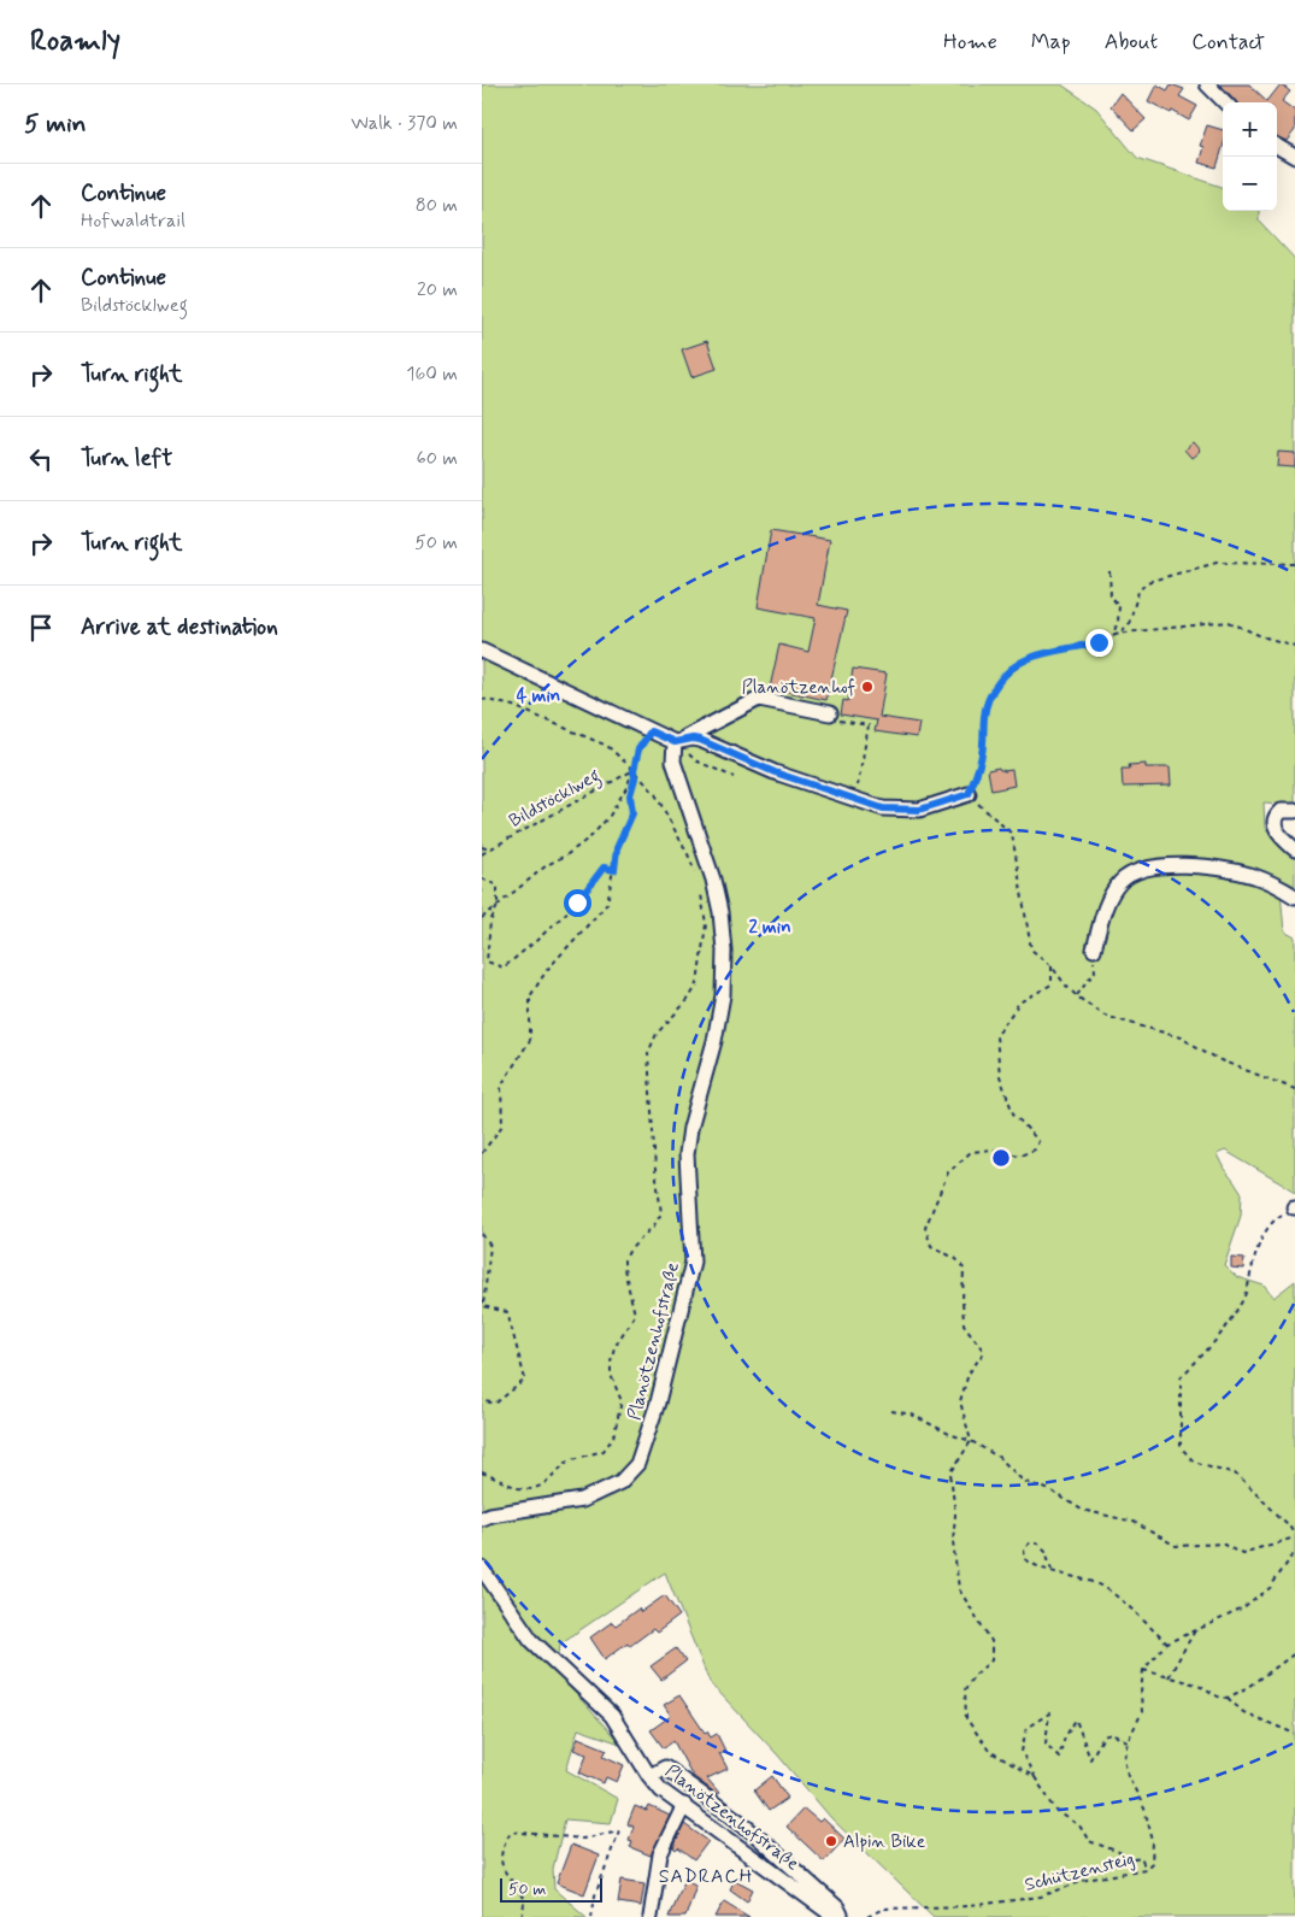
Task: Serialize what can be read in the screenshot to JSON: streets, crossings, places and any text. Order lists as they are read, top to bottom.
{
  "streets": {
    "street": ["Planötzenhofstraße"],
    "path": ["Bildstöcklweg", "Schützensteig"]
  },
  "districts": ["SADRACH"],
  "places": ["Planötzenhof", "Alpin Bike"],
  "scale_bar": "50 m",
  "page": {
    "header": "Roamly",
    "nav": [
      "Home",
      "Map",
      "About",
      "Contact"
    ],
    "heading": ["5 min", "Walk · 370 m"],
    "map_buttons": ["+", "−"],
    "list": [
      ["Continue", "Hofwaldtrail", "80 m"],
      ["Continue", "Bildstöcklweg", "20 m"],
      ["Turn right", "160 m"],
      ["Turn left", "60 m"],
      ["Turn right", "50 m"],
      "Arrive at destination"
    ],
    "scale": "50 m"
  },
  "rings": ["4 min", "2 min"]
}
